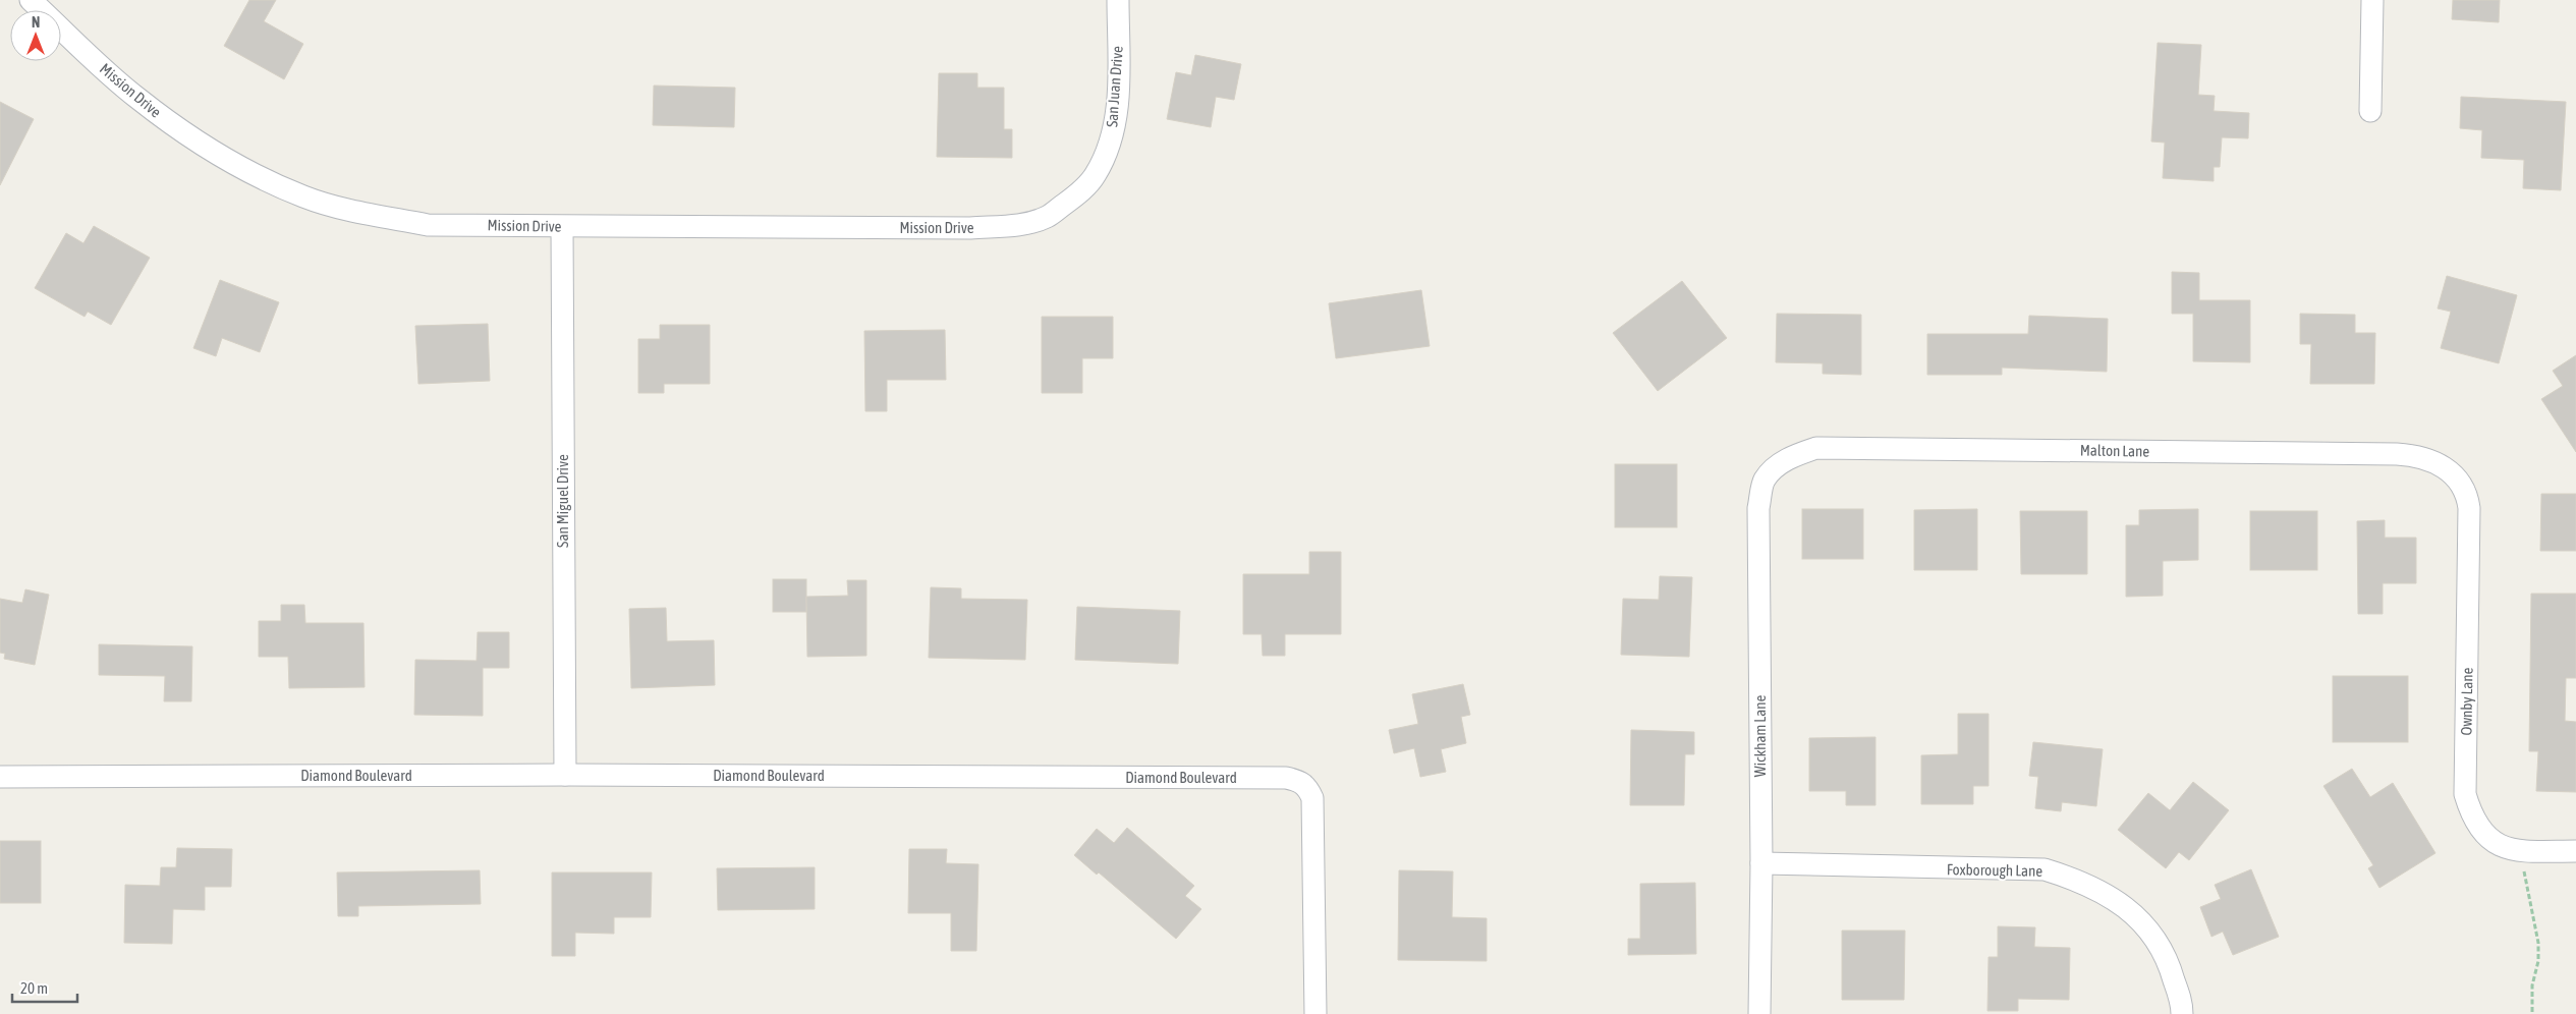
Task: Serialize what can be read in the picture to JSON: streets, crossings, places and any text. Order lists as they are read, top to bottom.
{
  "streets": {
    "street": [
      "San Juan Drive",
      "Mission Drive",
      "Malton Lane",
      "San Miguel Drive",
      "Ownby Lane",
      "Wickham Lane",
      "Diamond Boulevard",
      "Foxborough Lane"
    ]
  },
  "crossings": [
    ["San Juan Drive", "Mission Drive"],
    ["Mission Drive", "San Miguel Drive"],
    ["Malton Lane", "Ownby Lane"],
    ["Malton Lane", "Wickham Lane"],
    ["San Miguel Drive", "Diamond Boulevard"],
    ["Wickham Lane", "Foxborough Lane"]
  ],
  "scale_bar": "20 m",
  "north": "top"
}
